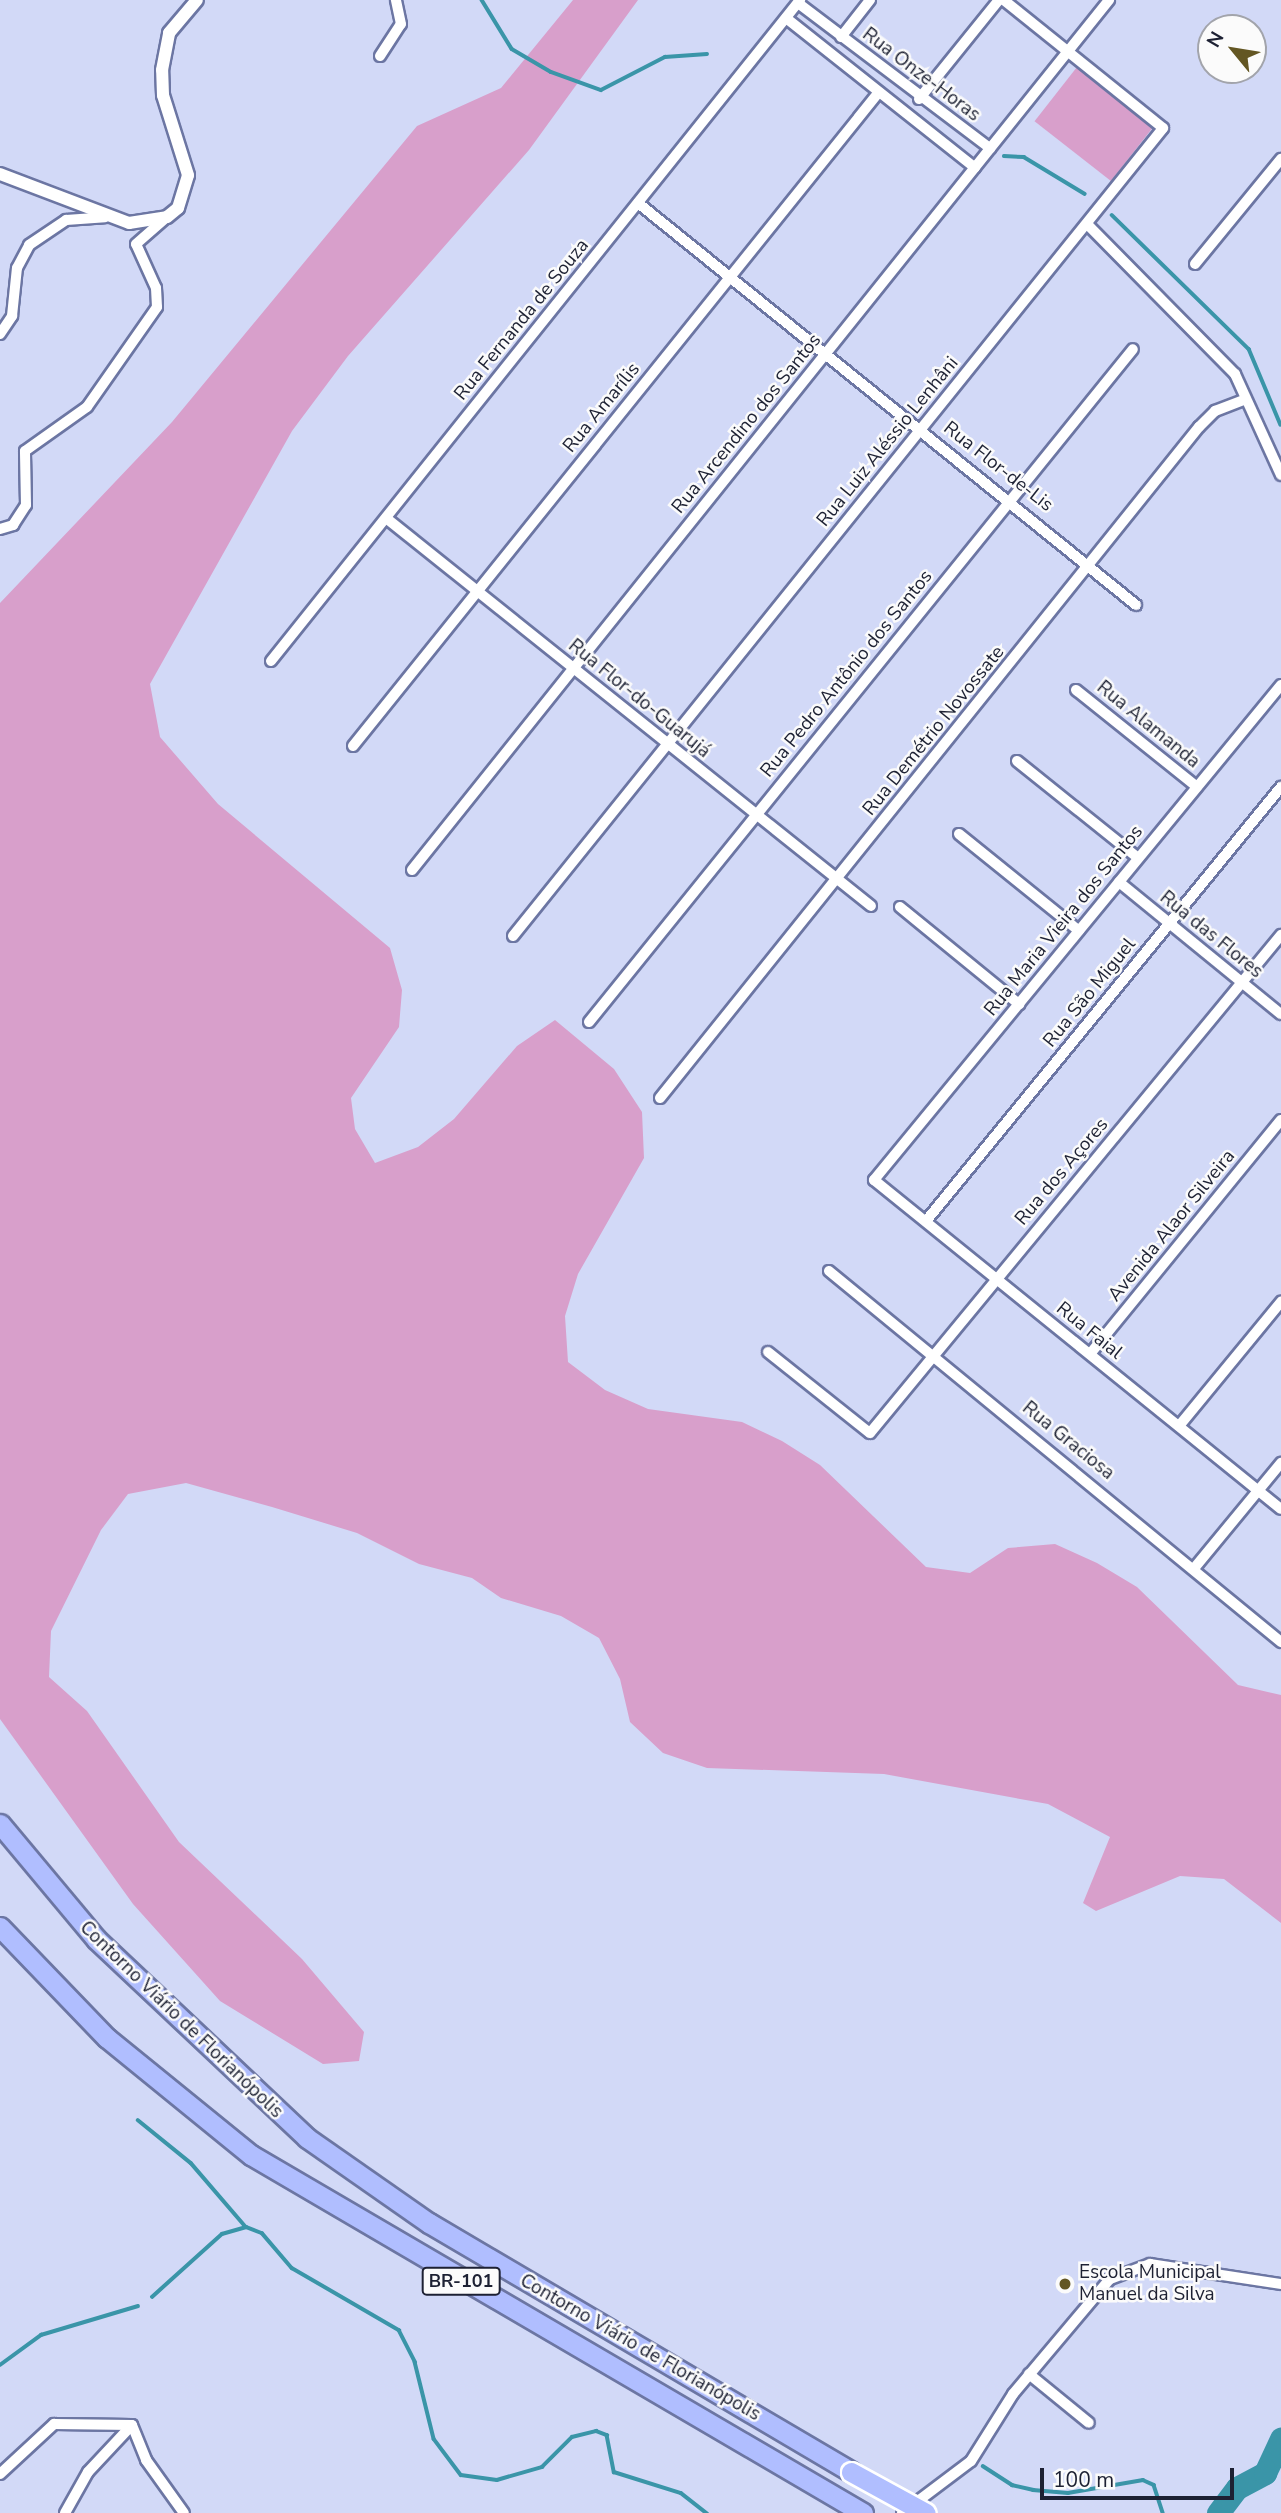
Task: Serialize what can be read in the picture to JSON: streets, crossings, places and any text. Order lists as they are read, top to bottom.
{
  "streets": {
    "highway": ["Contorno Viário de Florianópolis", "BR-101"],
    "street": [
      "Rua Onze-Horas",
      "Rua Fernanda de Souza",
      "Rua Amarílis",
      "Rua Arcendino dos Santos",
      "Rua Luiz Aléssio Lenhâni",
      "Rua Flor-de-Lis",
      "Rua Pedro Antônio dos Santos",
      "Rua Flor-do-Guarujá",
      "Rua Alamanda",
      "Rua Demétrio Novossate",
      "Rua Maria Vieira dos Santos",
      "Rua das Flores",
      "Rua São Miguel",
      "Rua dos Açores",
      "Avenida Alaor Silveira",
      "Rua Faial",
      "Rua Graciosa"
    ]
  },
  "crossings": [
    ["Rua Onze-Horas", "Rua Fernanda de Souza"],
    ["Rua Onze-Horas", "Rua Amarílis"],
    ["Rua Onze-Horas", "Rua Arcendino dos Santos"],
    ["Rua Fernanda de Souza", "Rua Flor-de-Lis"],
    ["Rua Fernanda de Souza", "Rua Flor-do-Guarujá"],
    ["Rua Amarílis", "Rua Flor-de-Lis"],
    ["Rua Amarílis", "Rua Flor-do-Guarujá"],
    ["Rua Arcendino dos Santos", "Rua Luiz Aléssio Lenhâni"],
    ["Rua Arcendino dos Santos", "Rua Flor-de-Lis"],
    ["Rua Arcendino dos Santos", "Rua Flor-do-Guarujá"],
    ["Rua Luiz Aléssio Lenhâni", "Rua Flor-de-Lis"],
    ["Rua Luiz Aléssio Lenhâni", "Rua Flor-do-Guarujá"],
    ["Rua Flor-de-Lis", "Rua Pedro Antônio dos Santos"],
    ["Rua Flor-de-Lis", "Rua Demétrio Novossate"],
    ["Rua Pedro Antônio dos Santos", "Rua Flor-do-Guarujá"],
    ["Rua Flor-do-Guarujá", "Rua Demétrio Novossate"],
    ["Rua Alamanda", "Rua Maria Vieira dos Santos"],
    ["Rua Maria Vieira dos Santos", "Rua das Flores"],
    ["Rua Maria Vieira dos Santos", "Rua Faial"],
    ["Rua das Flores", "Rua São Miguel"],
    ["Rua das Flores", "Rua dos Açores"],
    ["Rua São Miguel", "Rua Faial"],
    ["Rua dos Açores", "Rua Faial"],
    ["Rua dos Açores", "Rua Graciosa"],
    ["Avenida Alaor Silveira", "Rua Faial"]
  ],
  "places": ["Escola Municipal Manuel da Silva"],
  "scale_bar": "100 m",
  "north": "top left"
}
